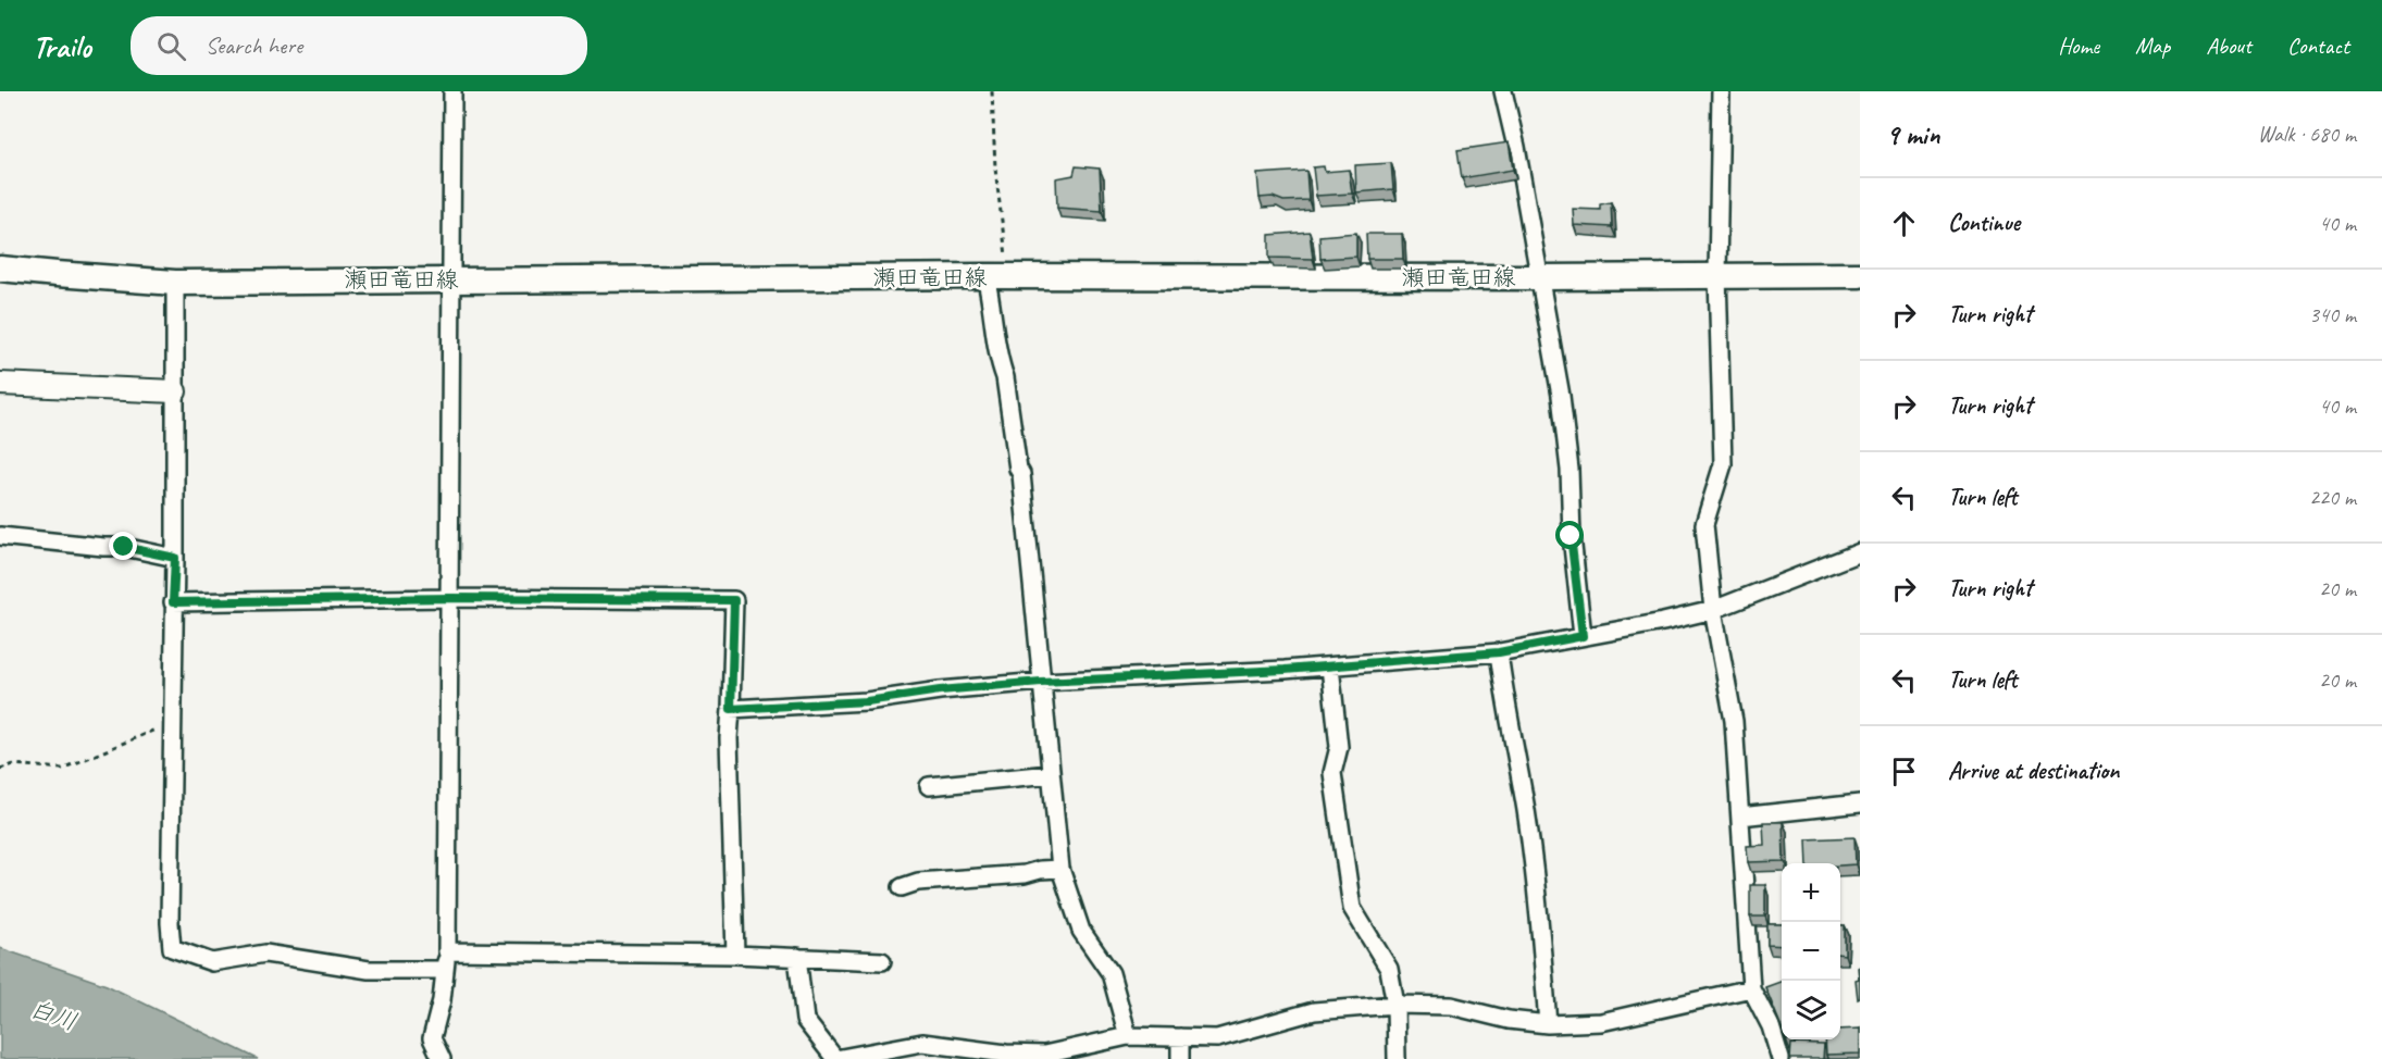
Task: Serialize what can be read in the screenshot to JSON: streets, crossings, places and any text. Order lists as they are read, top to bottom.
{
  "streets": {
    "main road": ["瀬田竜田線"]
  },
  "water": ["白川"],
  "page": {
    "header": "Trailo",
    "search": "Search here",
    "nav": [
      "Home",
      "Map",
      "About",
      "Contact"
    ],
    "heading": ["9 min", "Walk · 680 m"],
    "list": [
      ["Continue", "40 m"],
      ["Turn right", "340 m"],
      ["Turn right", "40 m"],
      ["Turn left", "220 m"],
      ["Turn right", "20 m"],
      ["Turn left", "20 m"],
      "Arrive at destination"
    ],
    "map_buttons": ["+", "−"]
  }
}
